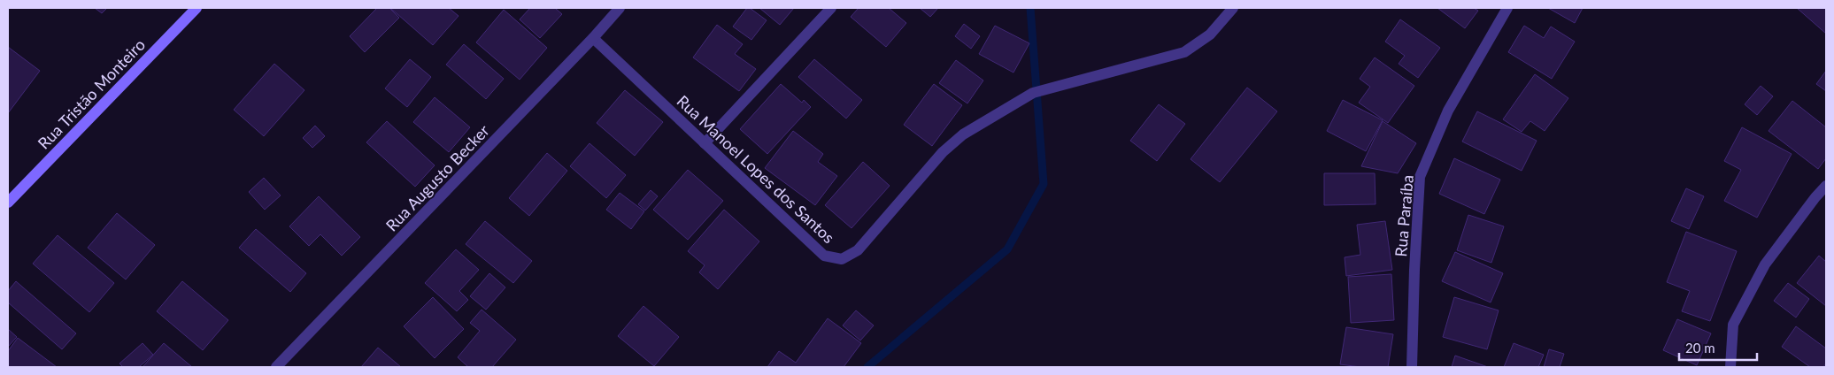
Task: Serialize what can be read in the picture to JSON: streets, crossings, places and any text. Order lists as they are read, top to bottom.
{
  "streets": {
    "main road": ["Rua Tristão Monteiro"],
    "street": ["Rua Manoel Lopes dos Santos", "Rua Augusto Becker", "Rua Paraíba"]
  },
  "crossings": [
    ["Rua Manoel Lopes dos Santos", "Rua Augusto Becker"]
  ],
  "scale_bar": "20 m"
}
